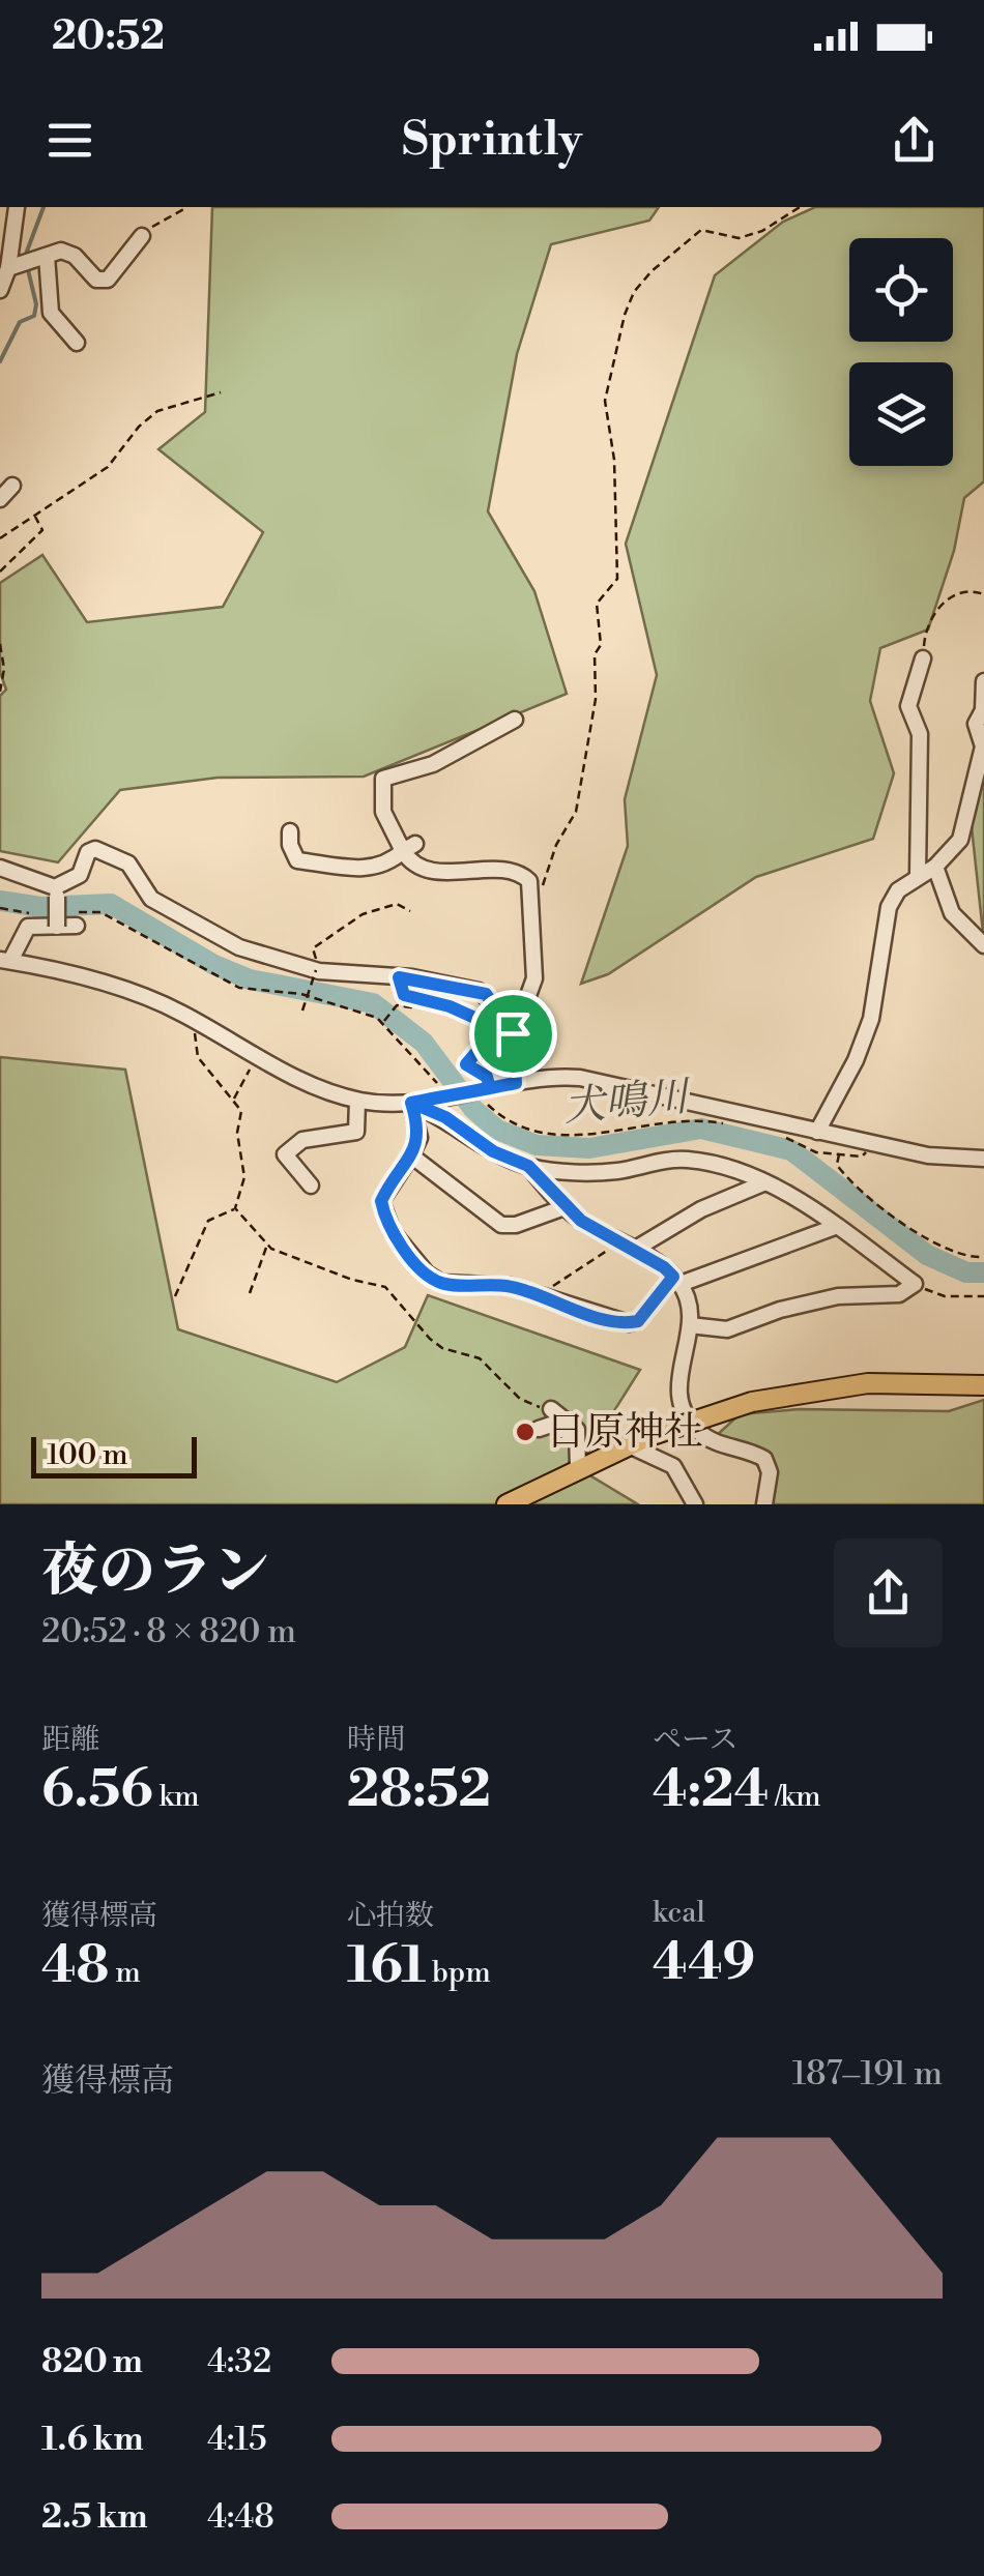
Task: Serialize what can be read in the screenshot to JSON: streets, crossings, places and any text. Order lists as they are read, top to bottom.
{
  "water": ["犬鳴川"],
  "places": ["日原神社"],
  "scale_bar": "100 m",
  "page": {
    "status": "20:52",
    "header": "Sprintly",
    "scale": "100 m",
    "heading": ["夜のラン", "20:52 · 8 × 820 m"],
    "stats": [
      ["距離", "6.56 km"],
      ["時間", "28:52"],
      ["ペース", "4:24 /km"],
      ["獲得標高", "48 m"],
      ["心拍数", "161 bpm"],
      ["kcal", "449"]
    ],
    "chart": ["獲得標高", "187–191 m"],
    "list": [
      {
        "name": "820 m",
        "note": "4:32"
      },
      {
        "name": "1.6 km",
        "note": "4:15"
      },
      {
        "name": "2.5 km",
        "note": "4:48"
      }
    ]
  }
}
